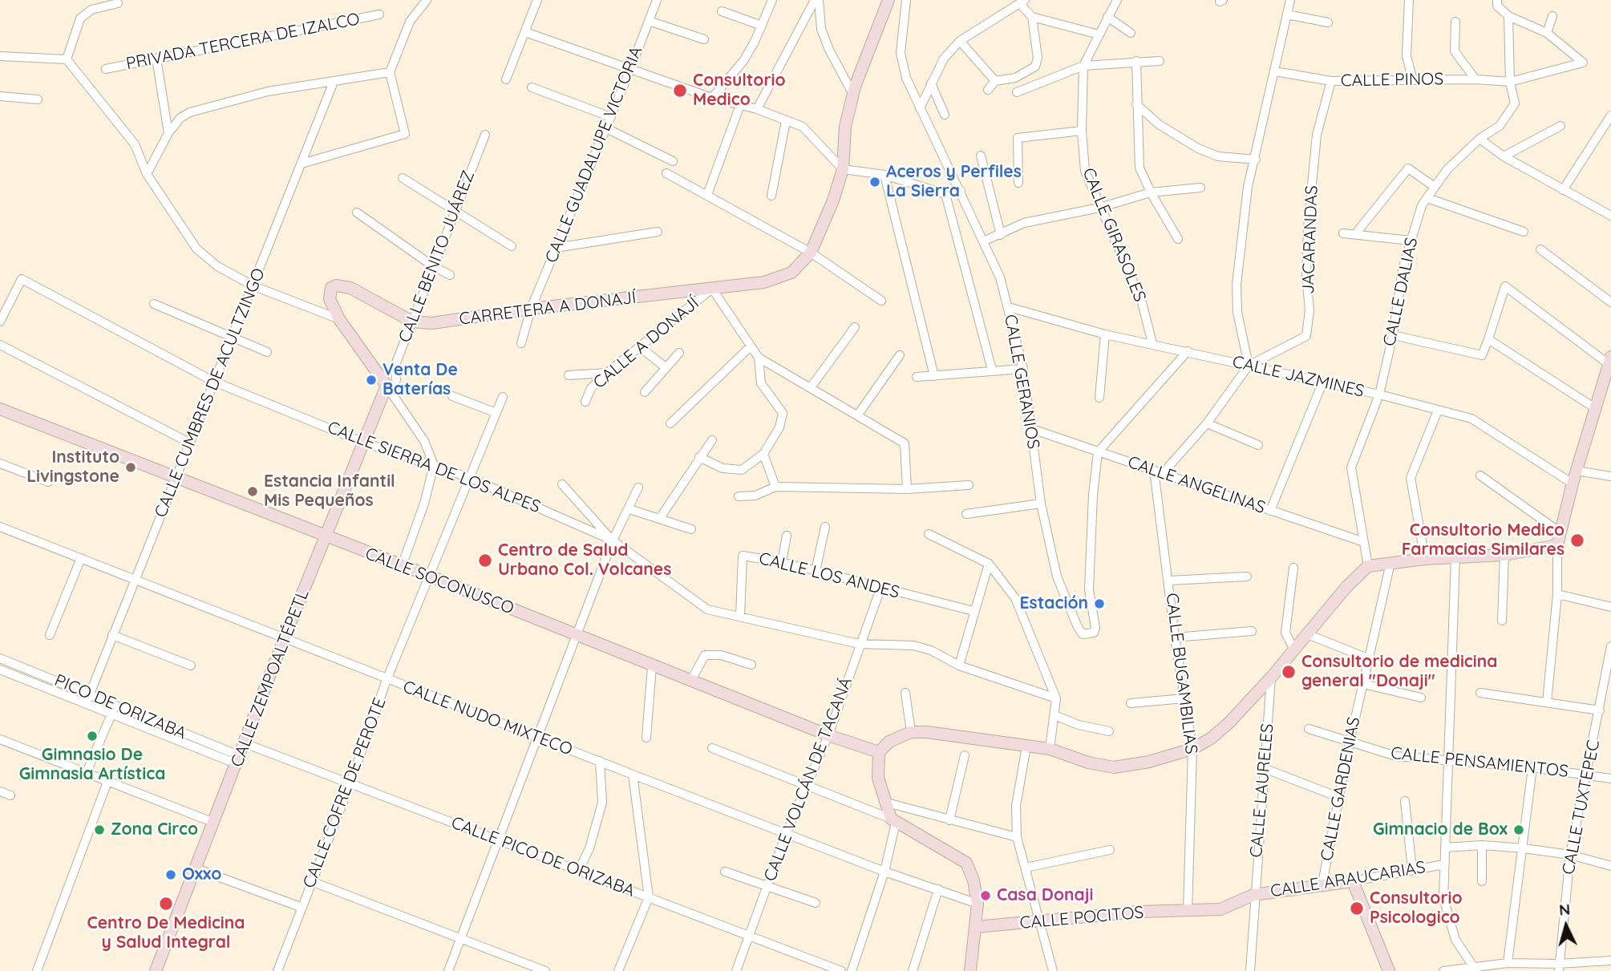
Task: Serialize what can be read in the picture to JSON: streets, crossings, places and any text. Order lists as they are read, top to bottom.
{
  "streets": {
    "main road": [
      "CARRETERA A DONAJÍ",
      "CALLE SOCONUSCO",
      "CALLE ZEMPOALTÉPETL",
      "CALLE ARAUCARIAS",
      "CALLE POCITOS"
    ],
    "street": [
      "PRIVADA TERCERA DE IZALCO",
      "CALLE PINOS",
      "CALLE GUADALUPE VICTORIA",
      "CALLE GIRASOLES",
      "JACARANDAS",
      "CALLE BENITO JUÁREZ",
      "CALLE DALIAS",
      "CALLE A DONAJÍ",
      "CALLE JAZMINES",
      "CALLE GERANIOS",
      "CALLE CUMBRES DE ACULTZINGO",
      "CALLE SIERRA DE LOS ALPES",
      "CALLE ANGELINAS",
      "CALLE LOS ANDES",
      "CALLE BUGAMBILIAS",
      "PICO DE ORIZABA",
      "CALLE NUDO MIXTECO",
      "CALLE PENSAMIENTOS",
      "CALLE VOLCÁN DE TACANÁ",
      "CALLE GARDENIAS",
      "CALLE LAURELES",
      "CALLE COFRE DE PEROTE",
      "CALLE TUXTEPEC",
      "CALLE PICO DE ORIZABA"
    ]
  },
  "crossings": [
    ["CALLE PINOS", "JACARANDAS"],
    ["CALLE PINOS", "CALLE DALIAS"],
    ["CALLE GUADALUPE VICTORIA", "CARRETERA A DONAJÍ"],
    ["CALLE GIRASOLES", "CALLE JAZMINES"],
    ["JACARANDAS", "CALLE JAZMINES"],
    ["CALLE BENITO JUÁREZ", "CARRETERA A DONAJÍ"],
    ["CALLE BENITO JUÁREZ", "CALLE ZEMPOALTÉPETL"],
    ["CALLE DALIAS", "CALLE JAZMINES"],
    ["CALLE DALIAS", "CALLE ANGELINAS"],
    ["CARRETERA A DONAJÍ", "CALLE A DONAJÍ"],
    ["CARRETERA A DONAJÍ", "CALLE SIERRA DE LOS ALPES"],
    ["CARRETERA A DONAJÍ", "CALLE ZEMPOALTÉPETL"],
    ["CALLE JAZMINES", "CALLE GERANIOS"],
    ["CALLE GERANIOS", "CALLE ANGELINAS"],
    ["CALLE CUMBRES DE ACULTZINGO", "CALLE SIERRA DE LOS ALPES"],
    ["CALLE CUMBRES DE ACULTZINGO", "CALLE SOCONUSCO"],
    ["CALLE CUMBRES DE ACULTZINGO", "PICO DE ORIZABA"],
    ["CALLE CUMBRES DE ACULTZINGO", "CALLE NUDO MIXTECO"],
    ["CALLE SIERRA DE LOS ALPES", "CALLE LOS ANDES"],
    ["CALLE SIERRA DE LOS ALPES", "CALLE ZEMPOALTÉPETL"],
    ["CALLE SIERRA DE LOS ALPES", "CALLE VOLCÁN DE TACANÁ"],
    ["CALLE SIERRA DE LOS ALPES", "CALLE COFRE DE PEROTE"],
    ["CALLE ANGELINAS", "CALLE BUGAMBILIAS"],
    ["CALLE LOS ANDES", "CALLE VOLCÁN DE TACANÁ"],
    ["CALLE SOCONUSCO", "CALLE ZEMPOALTÉPETL"],
    ["CALLE SOCONUSCO", "CALLE VOLCÁN DE TACANÁ"],
    ["CALLE SOCONUSCO", "CALLE COFRE DE PEROTE"],
    ["CALLE BUGAMBILIAS", "CALLE ARAUCARIAS"],
    ["CALLE BUGAMBILIAS", "CALLE POCITOS"],
    ["CALLE ZEMPOALTÉPETL", "PICO DE ORIZABA"],
    ["CALLE ZEMPOALTÉPETL", "CALLE NUDO MIXTECO"],
    ["CALLE ZEMPOALTÉPETL", "CALLE PICO DE ORIZABA"],
    ["CALLE NUDO MIXTECO", "CALLE VOLCÁN DE TACANÁ"],
    ["CALLE NUDO MIXTECO", "CALLE COFRE DE PEROTE"],
    ["CALLE PENSAMIENTOS", "CALLE GARDENIAS"],
    ["CALLE PENSAMIENTOS", "CALLE TUXTEPEC"],
    ["CALLE VOLCÁN DE TACANÁ", "CALLE PICO DE ORIZABA"],
    ["CALLE GARDENIAS", "CALLE ARAUCARIAS"],
    ["CALLE LAURELES", "CALLE ARAUCARIAS"],
    ["CALLE COFRE DE PEROTE", "CALLE PICO DE ORIZABA"],
    ["CALLE ARAUCARIAS", "CALLE POCITOS"]
  ],
  "places": [
    "Consultorio Medico",
    "Aceros y Perfiles La Sierra",
    "Venta De Baterías",
    "Instituto Livingstone",
    "Estancia Infantil Mis Pequeños",
    "Consultorio Medico Farmacias Similares",
    "Centro de Salud Urbano Col. Volcanes",
    "Estación",
    "Consultorio de medicina general \"Donaji\"",
    "Gimnasio De Gimnasia Artística",
    "Zona Circo",
    "Gimnacio de Box",
    "Oxxo",
    "Casa Donaji",
    "Centro De Medicina y Salud Integral",
    "Consultorio Psicologico"
  ],
  "north": "top"
}
